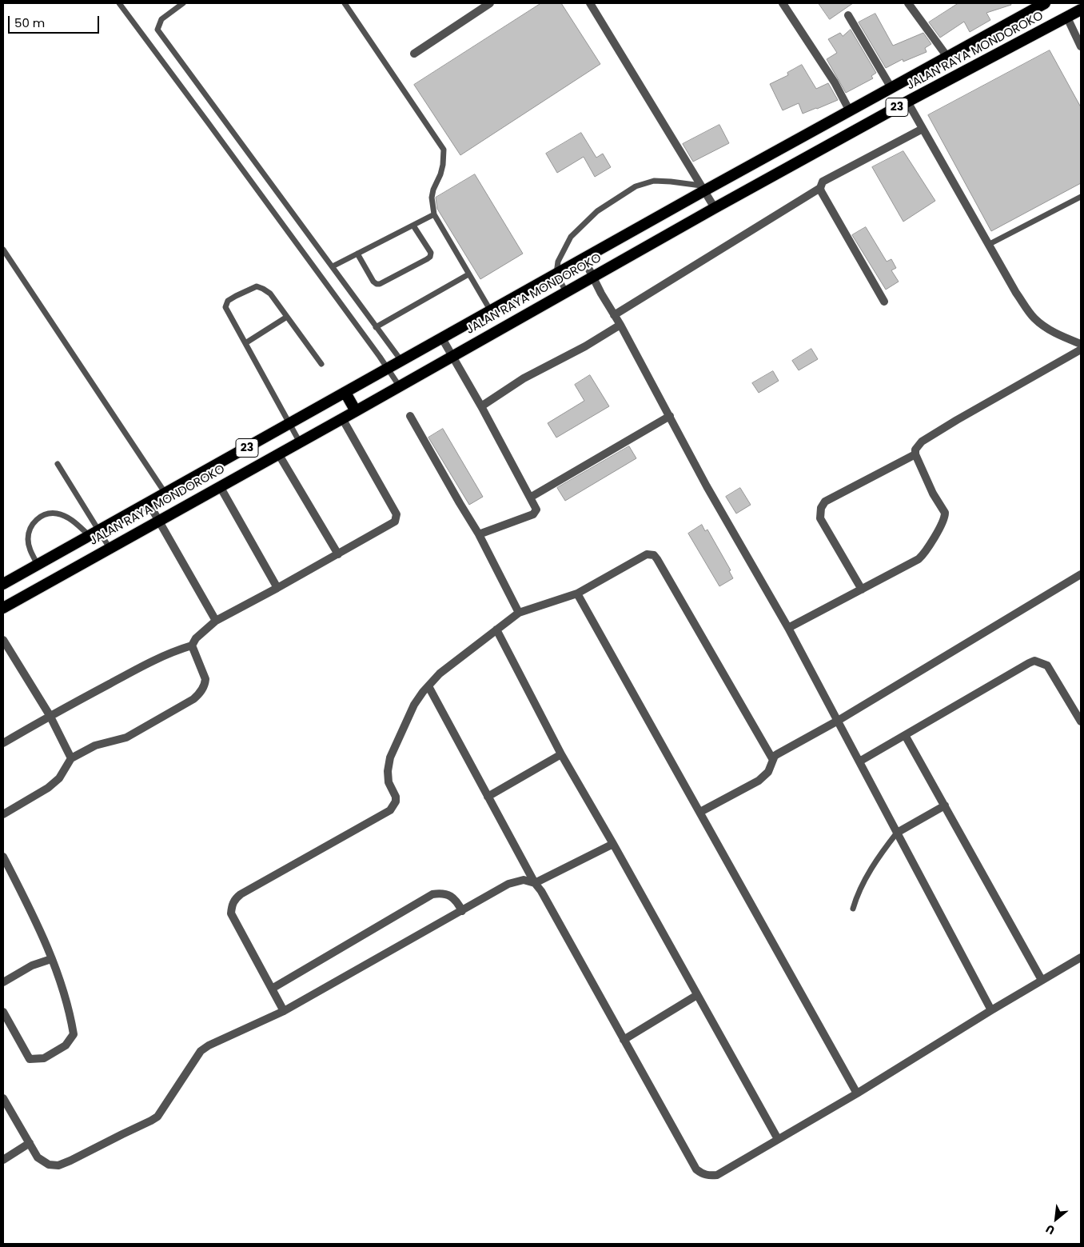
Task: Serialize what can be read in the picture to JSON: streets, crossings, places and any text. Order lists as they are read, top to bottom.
{
  "streets": {
    "highway": ["JALAN RAYA MONDOROKO", "23"]
  },
  "scale_bar": "50 m",
  "north": "bottom left"
}
